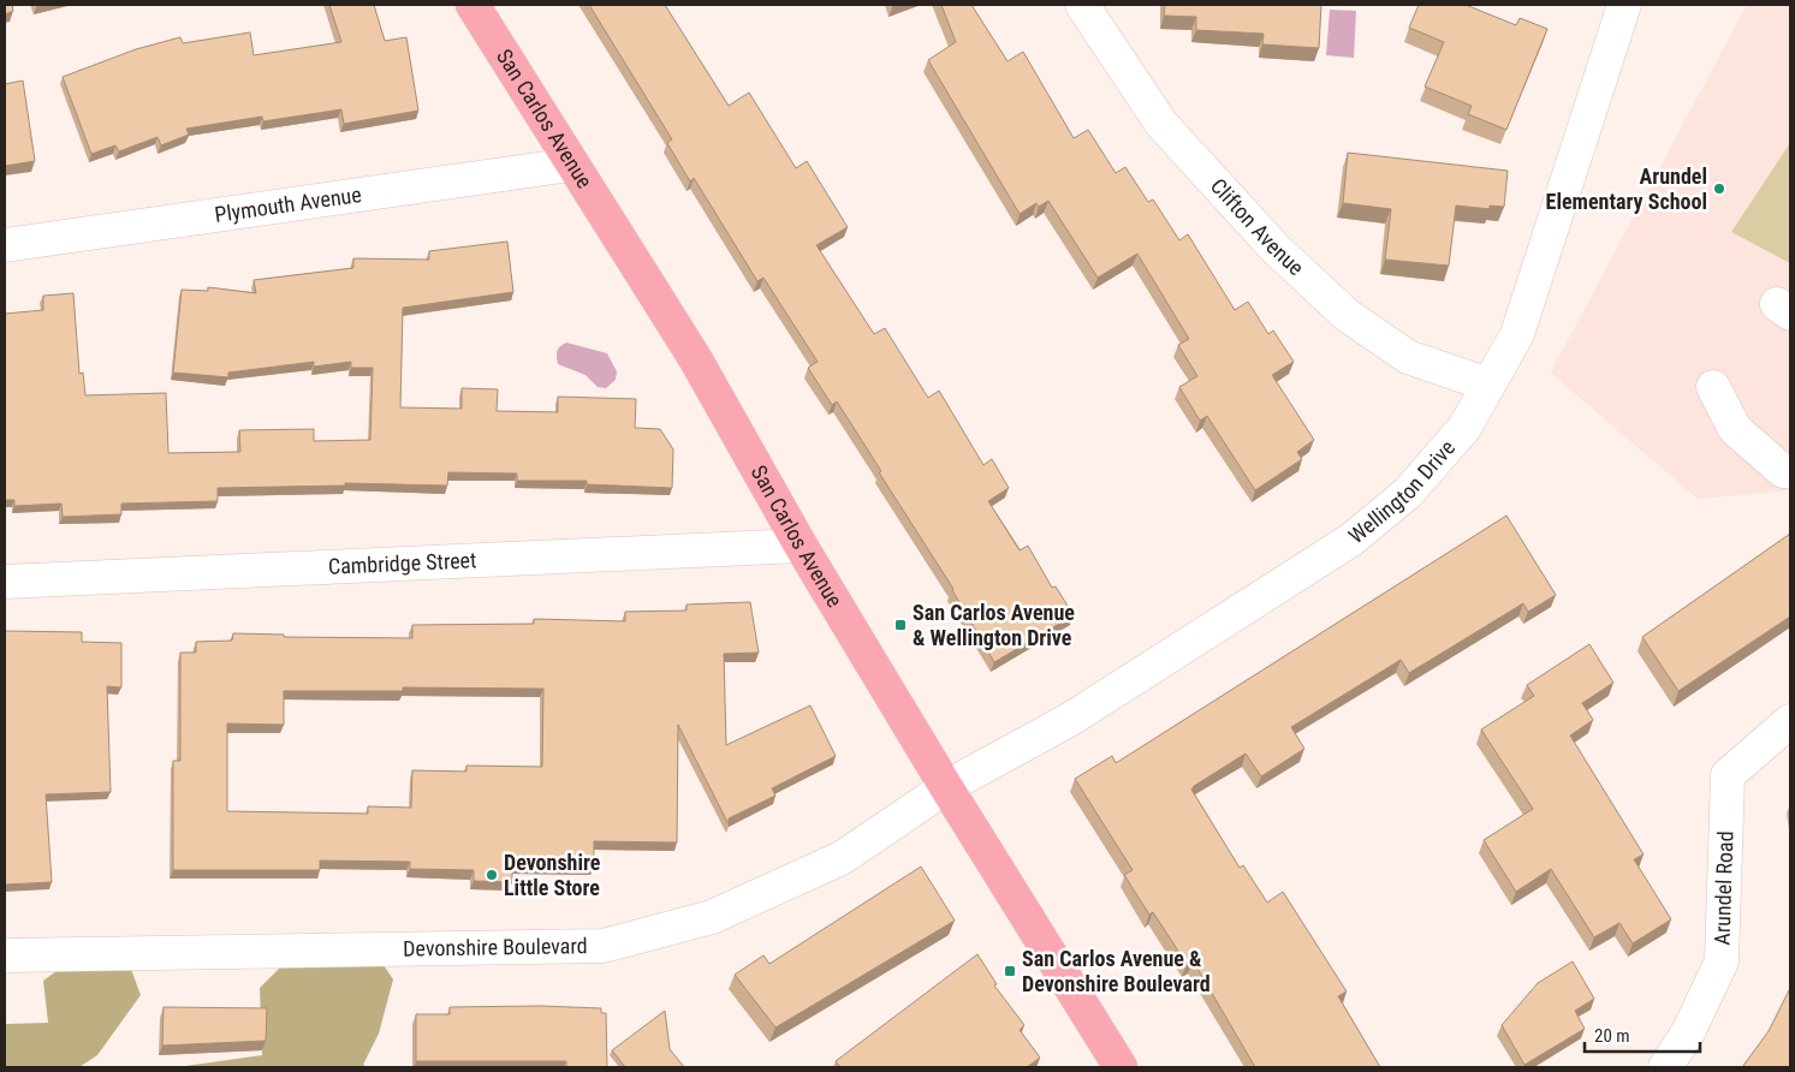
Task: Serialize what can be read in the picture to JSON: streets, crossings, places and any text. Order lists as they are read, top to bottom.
{
  "streets": {
    "main road": ["San Carlos Avenue"],
    "street": [
      "Plymouth Avenue",
      "Clifton Avenue",
      "Wellington Drive",
      "Cambridge Street",
      "Arundel Road",
      "Devonshire Boulevard"
    ]
  },
  "crossings": [
    ["San Carlos Avenue", "Plymouth Avenue"],
    ["San Carlos Avenue", "Wellington Drive"],
    ["San Carlos Avenue", "Cambridge Street"],
    ["San Carlos Avenue", "Devonshire Boulevard"],
    ["Clifton Avenue", "Wellington Drive"],
    ["Wellington Drive", "Devonshire Boulevard"]
  ],
  "places": {
    "other": ["Arundel Elementary School", "Devonshire Little Store"],
    "transit": ["San Carlos Avenue & Wellington Drive", "San Carlos Avenue & Devonshire Boulevard"]
  },
  "scale_bar": "20 m"
}
